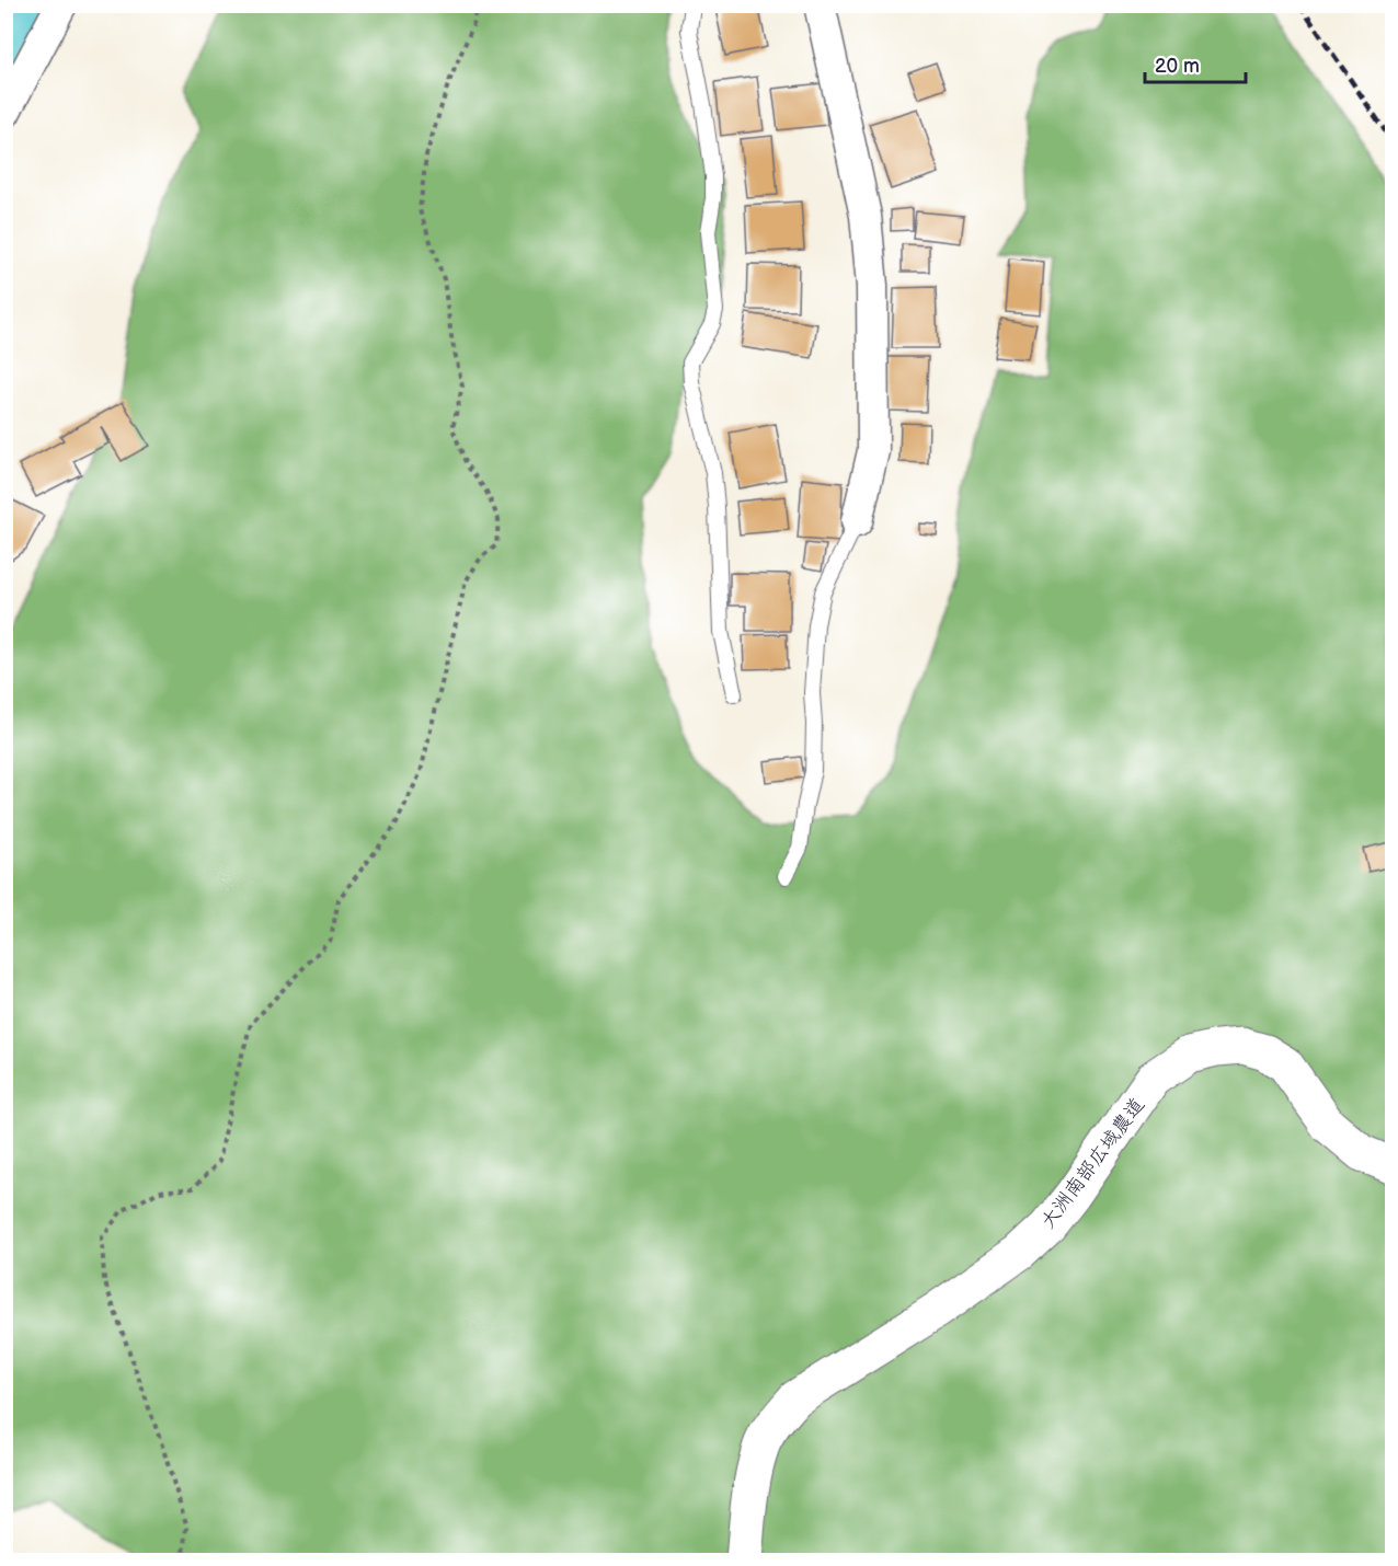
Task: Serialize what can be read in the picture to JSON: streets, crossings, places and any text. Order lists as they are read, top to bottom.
{
  "streets": {
    "street": ["大洲南部広域農道"]
  },
  "scale_bar": "20 m"
}
